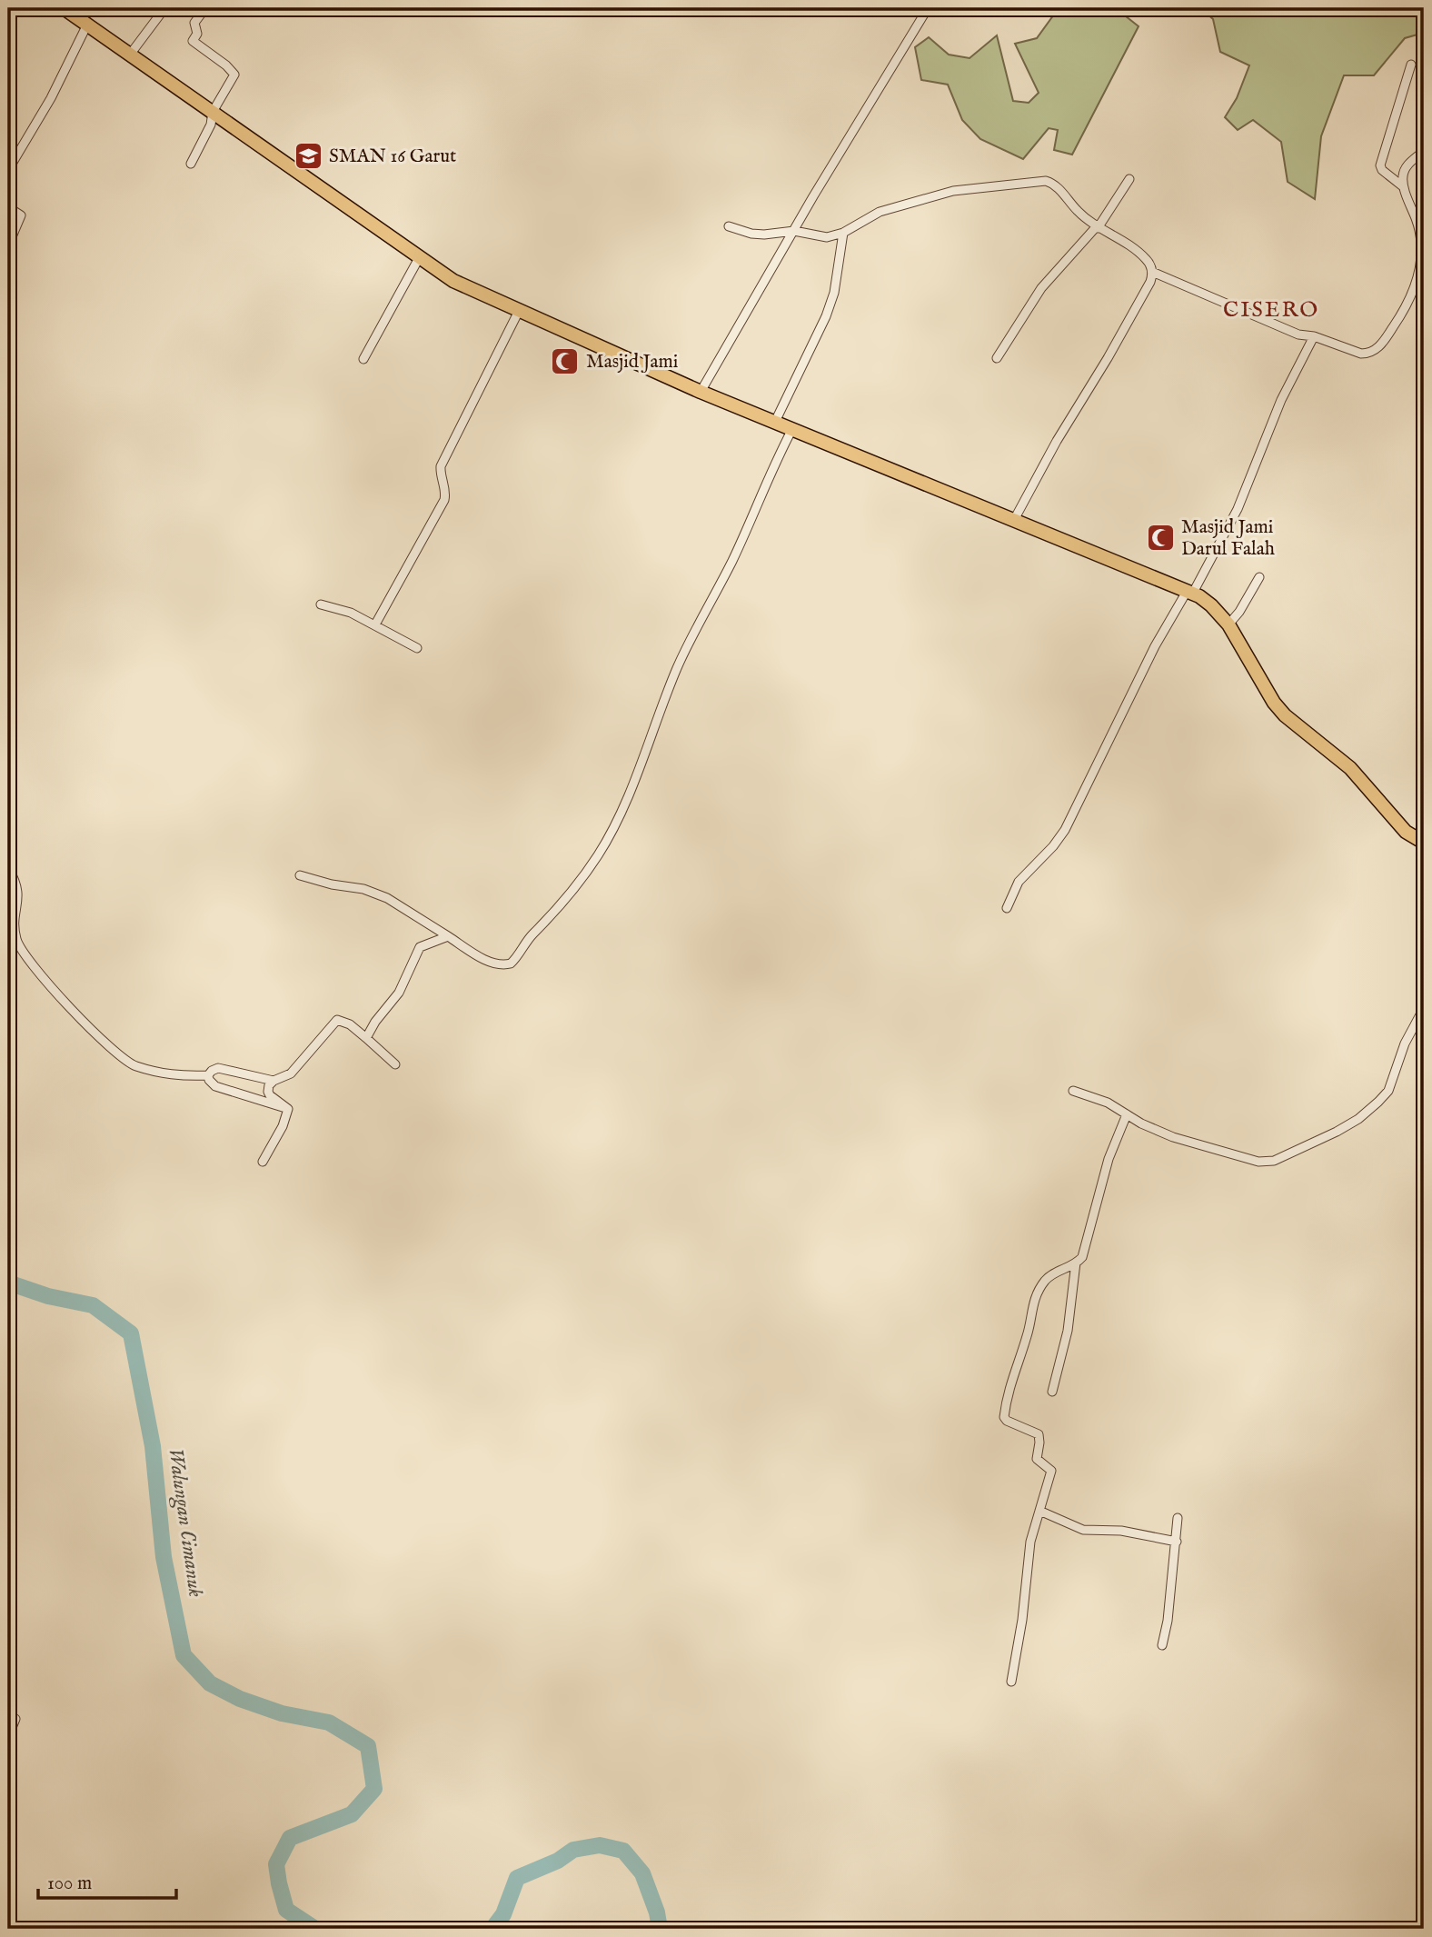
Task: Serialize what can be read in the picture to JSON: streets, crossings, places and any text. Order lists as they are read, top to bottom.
{
  "districts": ["CISERO"],
  "water": ["Walungan Cimanuk"],
  "places": {
    "school or university": ["SMAN 16 Garut"],
    "mosque": ["Masjid Jami", "Masjid Jami Darul Falah"]
  },
  "scale_bar": "100 m"
}
